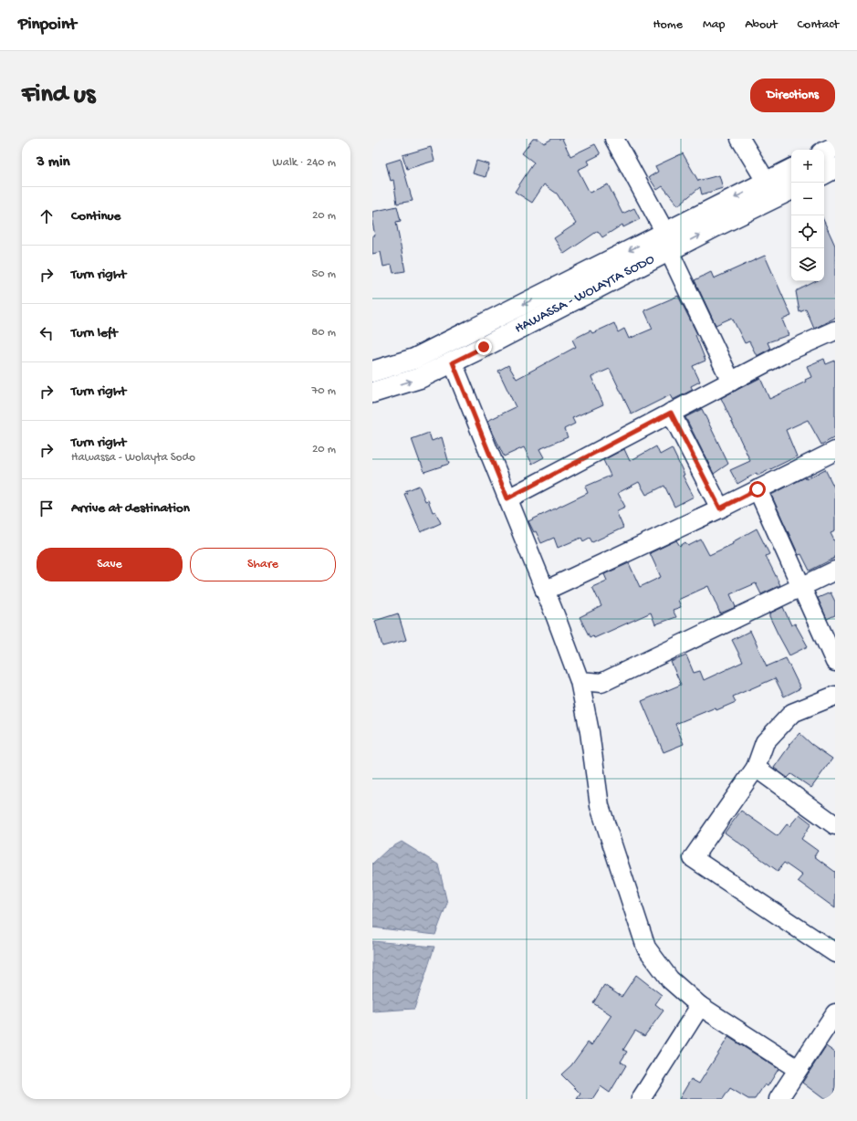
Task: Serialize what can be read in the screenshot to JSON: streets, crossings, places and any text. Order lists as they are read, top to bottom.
{
  "streets": {
    "main road": ["HAWASSA - WOLAYTA SODO"]
  },
  "page": {
    "header": "Pinpoint",
    "nav": [
      "Home",
      "Map",
      "About",
      "Contact"
    ],
    "buttons": [
      "Directions",
      ["Save", "Share"]
    ],
    "title": "Find us",
    "heading": ["3 min", "Walk · 240 m"],
    "map_buttons": ["+", "−"],
    "list": [
      ["Continue", "20 m"],
      ["Turn right", "50 m"],
      ["Turn left", "80 m"],
      ["Turn right", "70 m"],
      ["Turn right", "Hawassa - Wolayta Sodo", "20 m"],
      "Arrive at destination"
    ]
  }
}
